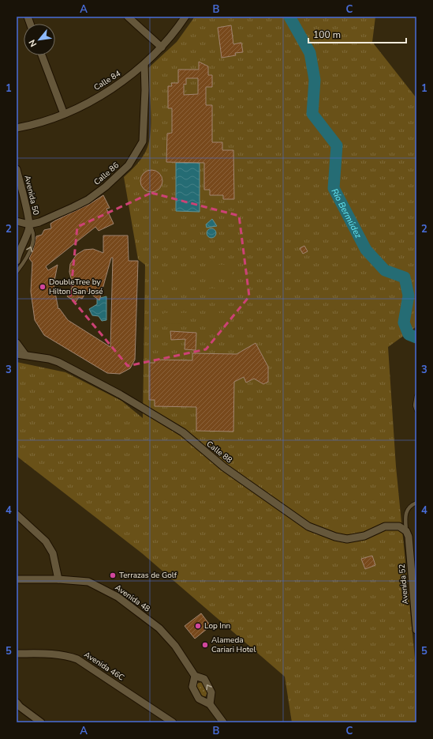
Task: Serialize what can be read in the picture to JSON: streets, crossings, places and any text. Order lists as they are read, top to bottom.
{
  "streets": {
    "street": [
      "Calle 84",
      "Calle 86",
      "Avenida 50",
      "Calle 88",
      "Avenida 52",
      "Avenida 48",
      "Avenida 46C"
    ]
  },
  "crossings": [
    ["Calle 84", "Calle 86"],
    ["Calle 86", "Avenida 50"],
    ["Calle 88", "Avenida 52"]
  ],
  "water": ["Río Bermúdez"],
  "places": [
    "DoubleTree by Hilton San José",
    "Terrazas de Golf",
    "Lop Inn",
    "Alameda Cariari Hotel"
  ],
  "scale_bar": "100 m",
  "north": "bottom left",
  "grid": {
    "columns": ["A", "B", "C"],
    "rows": [
      "1",
      "2",
      "3",
      "4",
      "5"
    ]
  }
}
